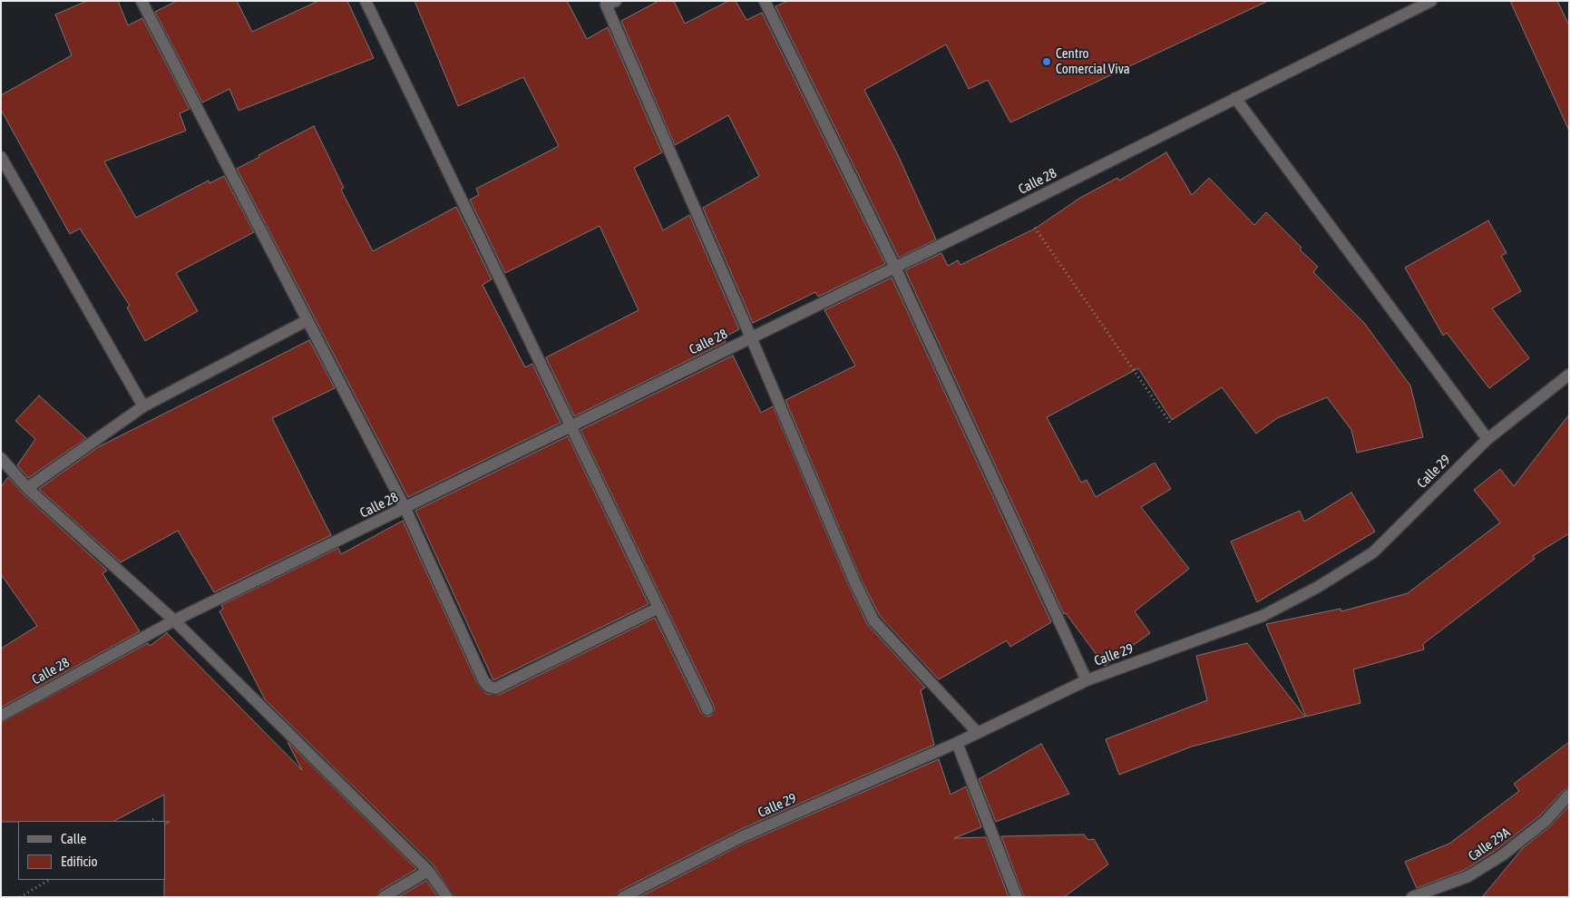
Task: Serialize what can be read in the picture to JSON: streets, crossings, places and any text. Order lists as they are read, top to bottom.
{
  "streets": {
    "street": ["Calle 28", "Calle 29", "Calle 29A"]
  },
  "places": ["Centro Comercial Viva"],
  "legend": ["Calle", "Edificio"]
}
